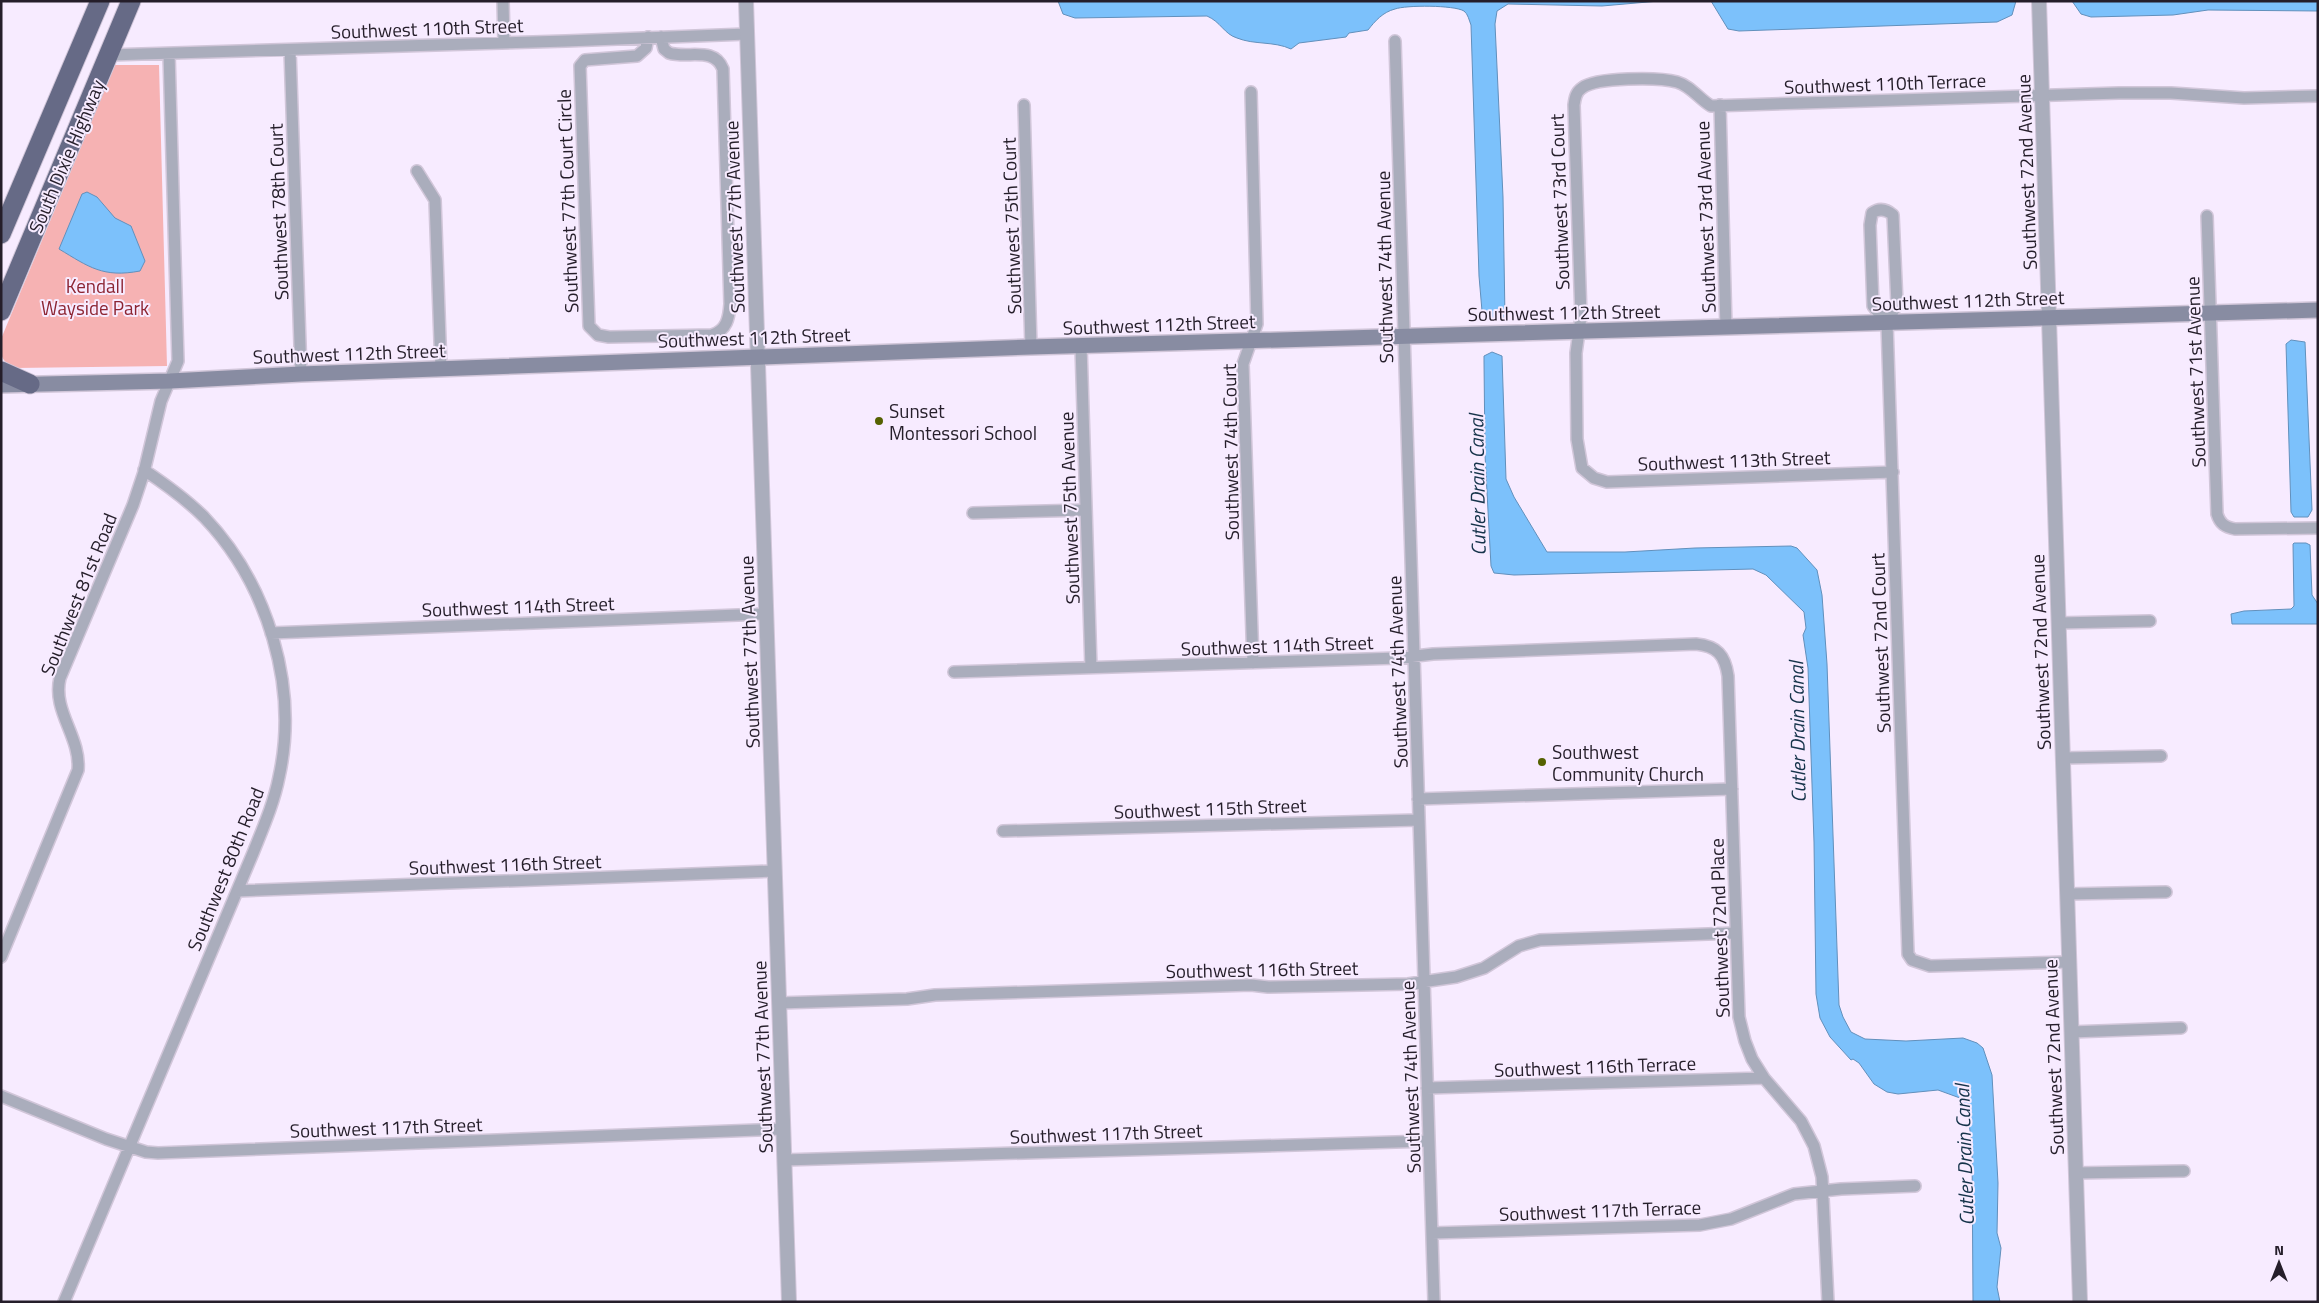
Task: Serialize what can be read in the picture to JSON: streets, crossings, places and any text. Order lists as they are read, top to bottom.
{
  "streets": {
    "highway": ["South Dixie Highway"],
    "main road": ["Southwest 112th Street"],
    "street": [
      "Southwest 110th Street",
      "Southwest 110th Terrace",
      "Southwest 72nd Avenue",
      "Southwest 77th Court Circle",
      "Southwest 73rd Court",
      "Southwest 78th Court",
      "Southwest 77th Avenue",
      "Southwest 73rd Avenue",
      "Southwest 75th Court",
      "Southwest 74th Avenue",
      "Southwest 71st Avenue",
      "Southwest 74th Court",
      "Southwest 113th Street",
      "Southwest 75th Avenue",
      "Southwest 81st Road",
      "Southwest 114th Street",
      "Southwest 72nd Court",
      "Southwest 115th Street",
      "Southwest 116th Street",
      "Southwest 80th Road",
      "Southwest 72nd Place",
      "Southwest 116th Terrace",
      "Southwest 117th Street",
      "Southwest 117th Terrace"
    ]
  },
  "crossings": [
    ["Southwest 110th Street", "South Dixie Highway"],
    ["Southwest 110th Street", "Southwest 77th Court Circle"],
    ["Southwest 110th Street", "Southwest 78th Court"],
    ["Southwest 110th Street", "Southwest 77th Avenue"],
    ["Southwest 110th Street", "Southwest 81st Road"],
    ["Southwest 110th Terrace", "Southwest 72nd Avenue"],
    ["Southwest 110th Terrace", "Southwest 73rd Court"],
    ["Southwest 110th Terrace", "Southwest 73rd Avenue"],
    ["Southwest 72nd Avenue", "Southwest 112th Street"],
    ["Southwest 72nd Avenue", "Southwest 72nd Court"],
    ["Southwest 73rd Court", "Southwest 112th Street"],
    ["Southwest 73rd Court", "Southwest 113th Street"],
    ["Southwest 78th Court", "Southwest 112th Street"],
    ["Southwest 77th Avenue", "Southwest 112th Street"],
    ["Southwest 77th Avenue", "Southwest 114th Street"],
    ["Southwest 77th Avenue", "Southwest 116th Street"],
    ["Southwest 77th Avenue", "Southwest 117th Street"],
    ["Southwest 73rd Avenue", "Southwest 112th Street"],
    ["Southwest 75th Court", "Southwest 112th Street"],
    ["Southwest 74th Avenue", "Southwest 112th Street"],
    ["Southwest 74th Avenue", "Southwest 114th Street"],
    ["Southwest 74th Avenue", "Southwest 115th Street"],
    ["Southwest 74th Avenue", "Southwest 116th Street"],
    ["Southwest 74th Avenue", "Southwest 116th Terrace"],
    ["Southwest 74th Avenue", "Southwest 117th Street"],
    ["Southwest 74th Avenue", "Southwest 117th Terrace"],
    ["Southwest 112th Street", "Southwest 71st Avenue"],
    ["Southwest 112th Street", "Southwest 74th Court"],
    ["Southwest 112th Street", "Southwest 75th Avenue"],
    ["Southwest 112th Street", "Southwest 81st Road"],
    ["Southwest 112th Street", "Southwest 72nd Court"],
    ["Southwest 74th Court", "Southwest 114th Street"],
    ["Southwest 113th Street", "Southwest 72nd Court"],
    ["Southwest 75th Avenue", "Southwest 114th Street"],
    ["Southwest 81st Road", "Southwest 80th Road"],
    ["Southwest 114th Street", "Southwest 80th Road"],
    ["Southwest 114th Street", "Southwest 72nd Place"],
    ["Southwest 116th Street", "Southwest 80th Road"],
    ["Southwest 116th Street", "Southwest 72nd Place"],
    ["Southwest 80th Road", "Southwest 117th Street"],
    ["Southwest 72nd Place", "Southwest 116th Terrace"],
    ["Southwest 72nd Place", "Southwest 117th Terrace"]
  ],
  "water": ["Cutler Drain Canal"],
  "parks": ["Kendall Wayside Park"],
  "places": ["Sunset Montessori School", "Southwest Community Church"],
  "north": "top"
}
